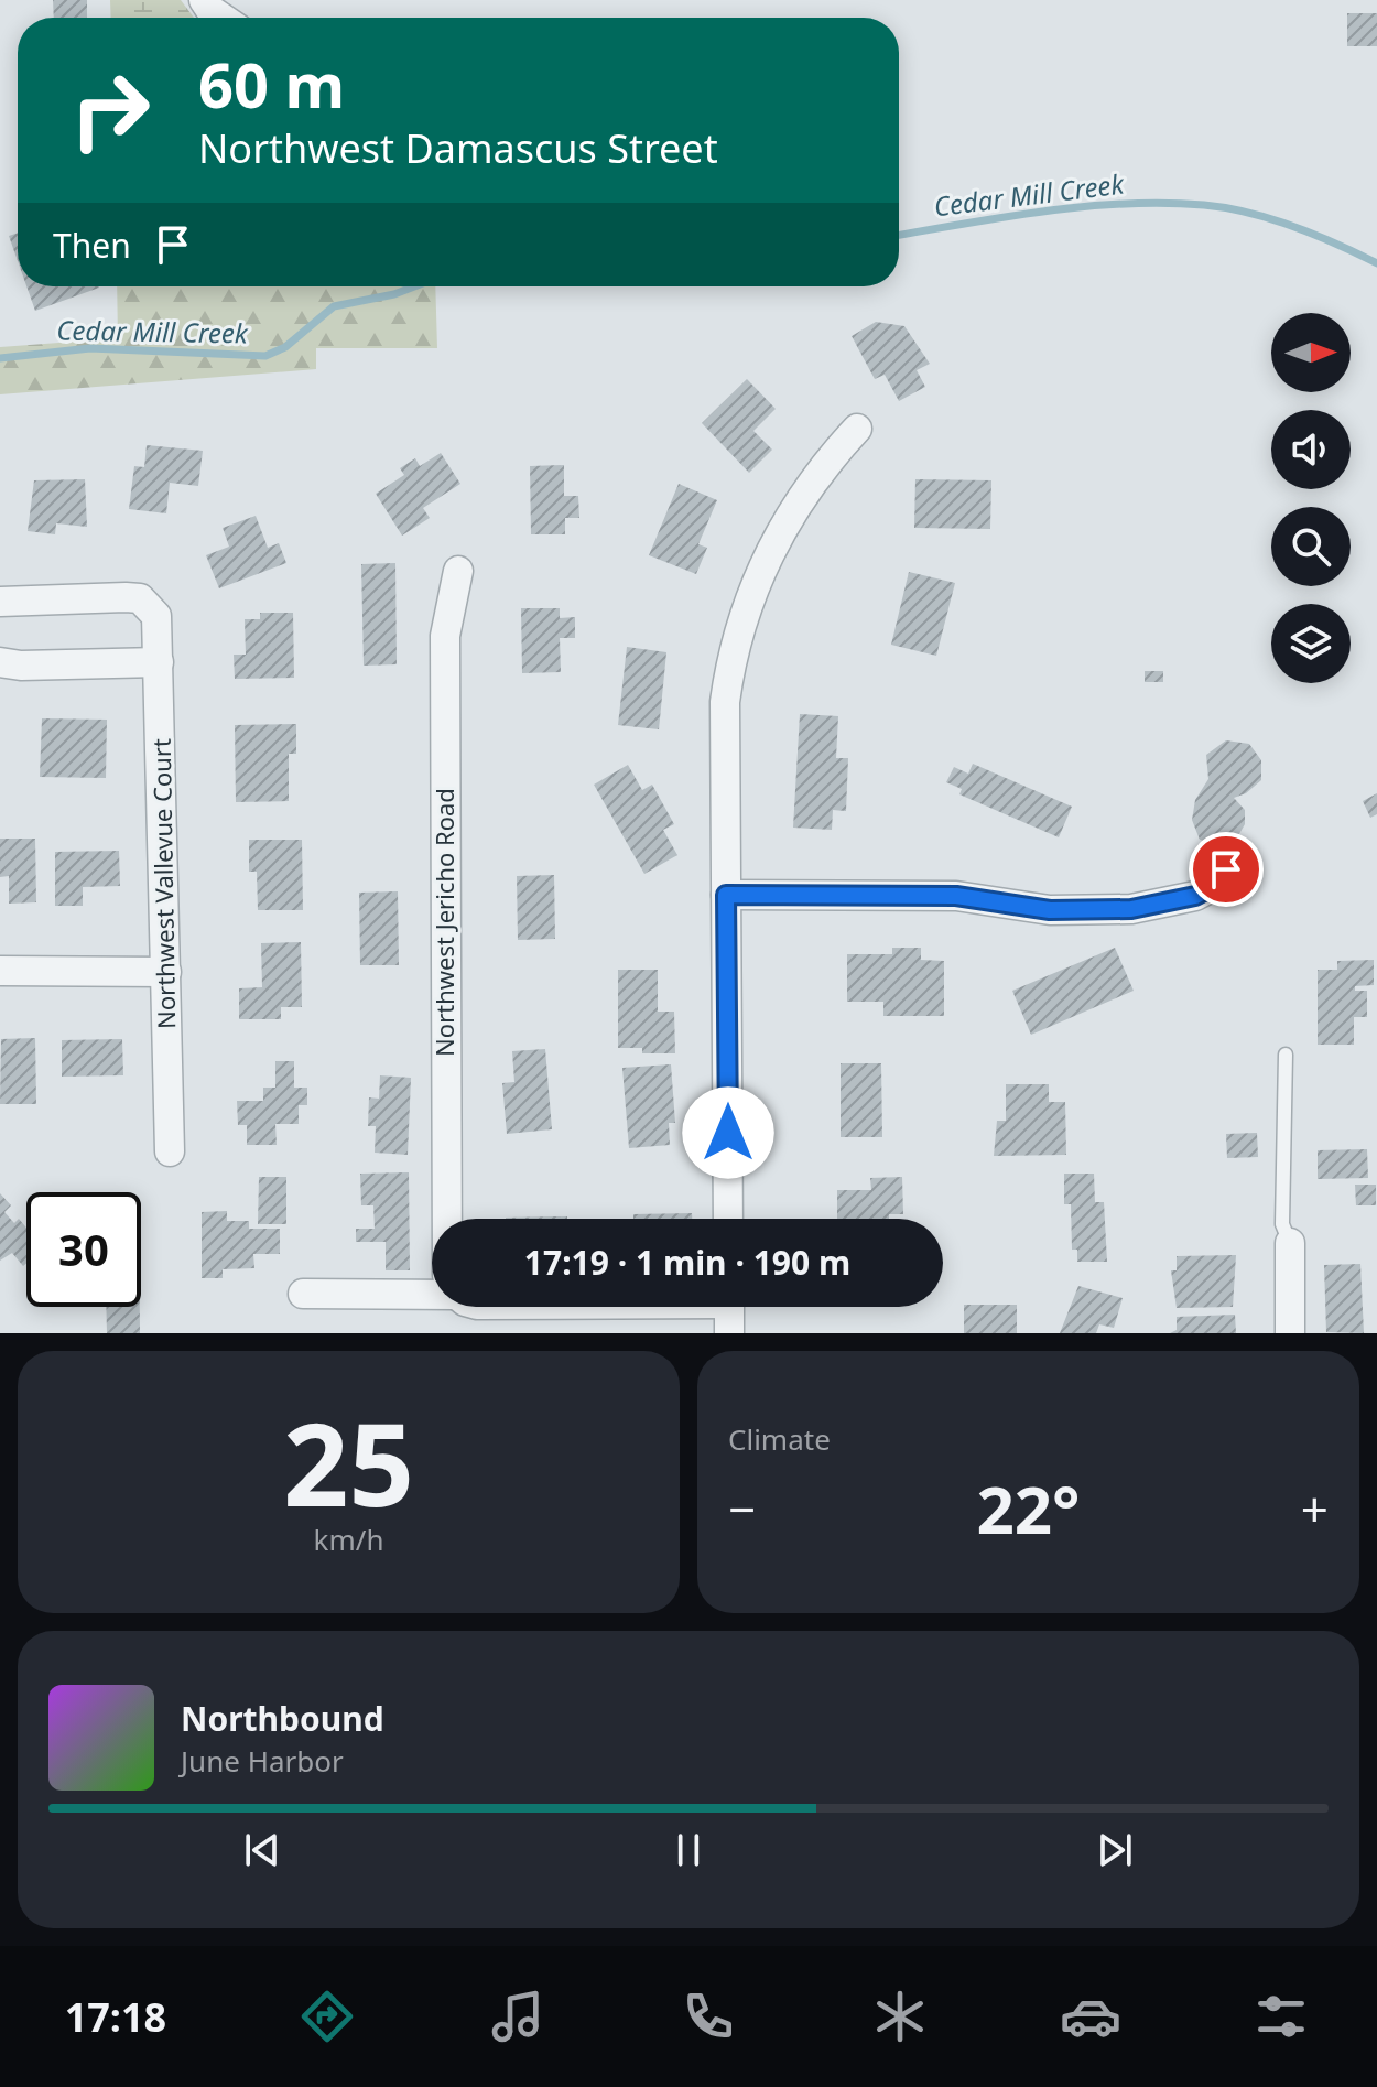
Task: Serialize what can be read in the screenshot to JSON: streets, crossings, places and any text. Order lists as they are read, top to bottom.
{
  "streets": {
    "street": ["Northwest Vallevue Court", "Northwest Jericho Road"]
  },
  "water": ["Cedar Mill Creek"],
  "north": "right",
  "page": {
    "turn": ["60 m", "Northwest Damascus Street"],
    "then": "Then",
    "limit": "30",
    "trip": "17:19 · 1 min · 190 m",
    "tile": [
      ["25", "km/h"],
      "Climate"
    ],
    "heat": ["−", "22°", "+"],
    "song": ["Northbound", "June Harbor"],
    "tabs": "17:18"
  }
}
